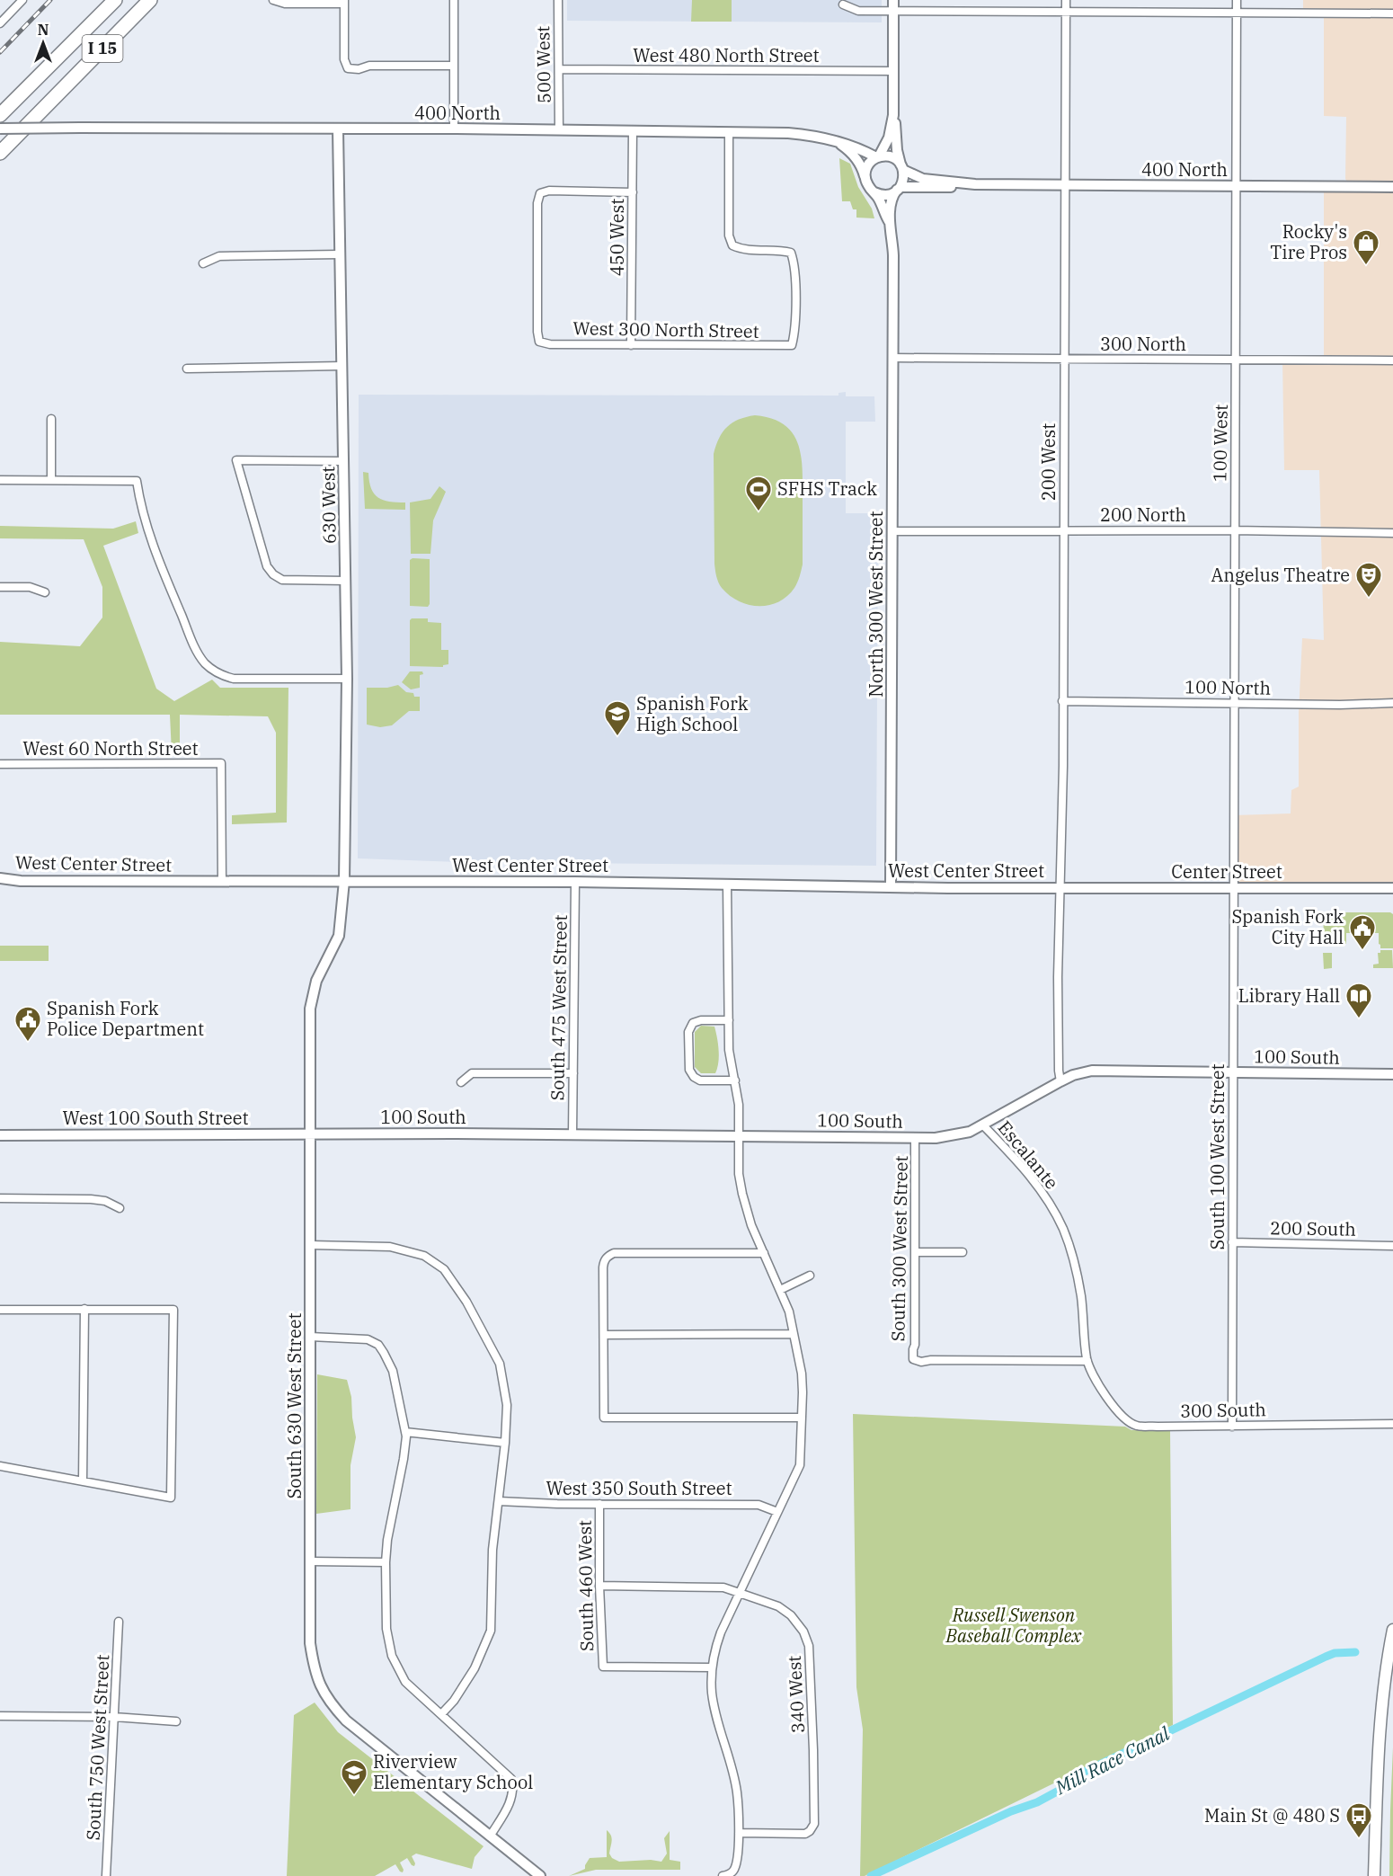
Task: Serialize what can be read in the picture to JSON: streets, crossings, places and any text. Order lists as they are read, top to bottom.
{
  "streets": {
    "highway": ["I 15"],
    "street": [
      "West 480 North Street",
      "500 West",
      "400 North",
      "450 West",
      "West 300 North Street",
      "300 North",
      "100 West",
      "200 West",
      "630 West",
      "200 North",
      "North 300 West Street",
      "100 North",
      "West 60 North Street",
      "West Center Street",
      "Center Street",
      "South 475 West Street",
      "100 South",
      "West 100 South Street",
      "Escalante",
      "South 100 West Street",
      "200 South",
      "South 300 West Street",
      "South 630 West Street",
      "300 South",
      "West 350 South Street",
      "South 460 West",
      "340 West",
      "South 750 West Street"
    ]
  },
  "crossings": [
    ["West 480 North Street", "500 West"],
    ["500 West", "400 North"],
    ["400 North", "450 West"],
    ["400 North", "West 300 North Street"],
    ["400 North", "100 West"],
    ["400 North", "200 West"],
    ["400 North", "630 West"],
    ["450 West", "West 300 North Street"],
    ["300 North", "100 West"],
    ["300 North", "200 West"],
    ["300 North", "North 300 West Street"],
    ["100 West", "200 North"],
    ["100 West", "100 North"],
    ["100 West", "Center Street"],
    ["100 West", "South 100 West Street"],
    ["200 West", "200 North"],
    ["200 West", "100 North"],
    ["200 West", "West Center Street"],
    ["200 West", "Center Street"],
    ["200 West", "100 South"],
    ["630 West", "West Center Street"],
    ["630 West", "100 South"],
    ["630 West", "West 100 South Street"],
    ["630 West", "South 630 West Street"],
    ["200 North", "North 300 West Street"],
    ["North 300 West Street", "West Center Street"],
    ["West 60 North Street", "West Center Street"],
    ["West Center Street", "Center Street"],
    ["West Center Street", "South 475 West Street"],
    ["Center Street", "South 100 West Street"],
    ["South 475 West Street", "100 South"],
    ["100 South", "West 100 South Street"],
    ["100 South", "Escalante"],
    ["100 South", "South 100 West Street"],
    ["100 South", "South 300 West Street"],
    ["100 South", "South 630 West Street"],
    ["West 100 South Street", "South 630 West Street"],
    ["Escalante", "South 300 West Street"],
    ["Escalante", "300 South"],
    ["South 100 West Street", "200 South"],
    ["South 100 West Street", "300 South"],
    ["South 300 West Street", "300 South"],
    ["West 350 South Street", "South 460 West"],
    ["South 460 West", "340 West"]
  ],
  "water": ["Mill Race Canal"],
  "parks": ["Russell Swenson Baseball Complex"],
  "places": {
    "shop": ["Rocky's Tire Pros"],
    "sports": ["SFHS Track"],
    "theatre": ["Angelus Theatre"],
    "school or university": ["Spanish Fork High School", "Riverview Elementary School"],
    "public building": ["Spanish Fork City Hall", "Spanish Fork Police Department"],
    "library": ["Library Hall"],
    "bus stop": ["Main St @ 480 S"]
  },
  "north": "top"
}
